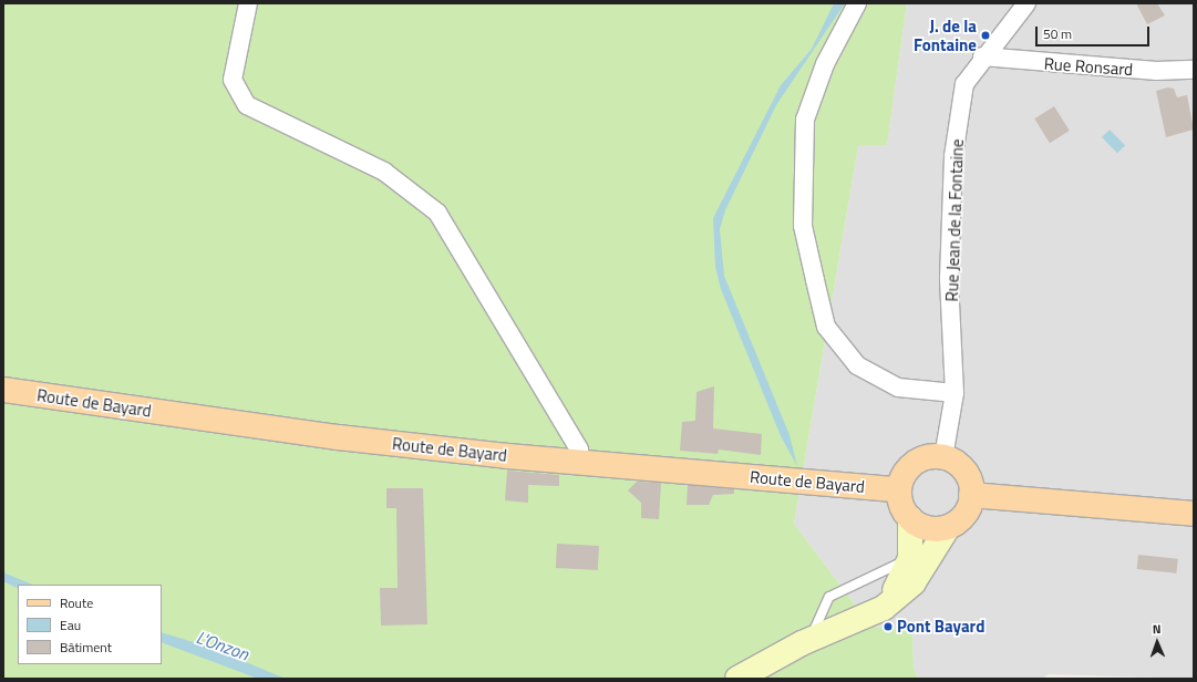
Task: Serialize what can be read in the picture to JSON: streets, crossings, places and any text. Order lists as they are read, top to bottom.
{
  "streets": {
    "main road": ["Route de Bayard"],
    "street": ["Rue Ronsard", "Rue Jean de la Fontaine"]
  },
  "crossings": [
    ["Rue Ronsard", "Rue Jean de la Fontaine"],
    ["Rue Jean de la Fontaine", "Route de Bayard"]
  ],
  "water": ["L'Onzon"],
  "places": ["J. de la Fontaine", "Pont Bayard"],
  "legend": ["Route", "Eau", "Bâtiment"],
  "scale_bar": "50 m",
  "north": "top"
}
